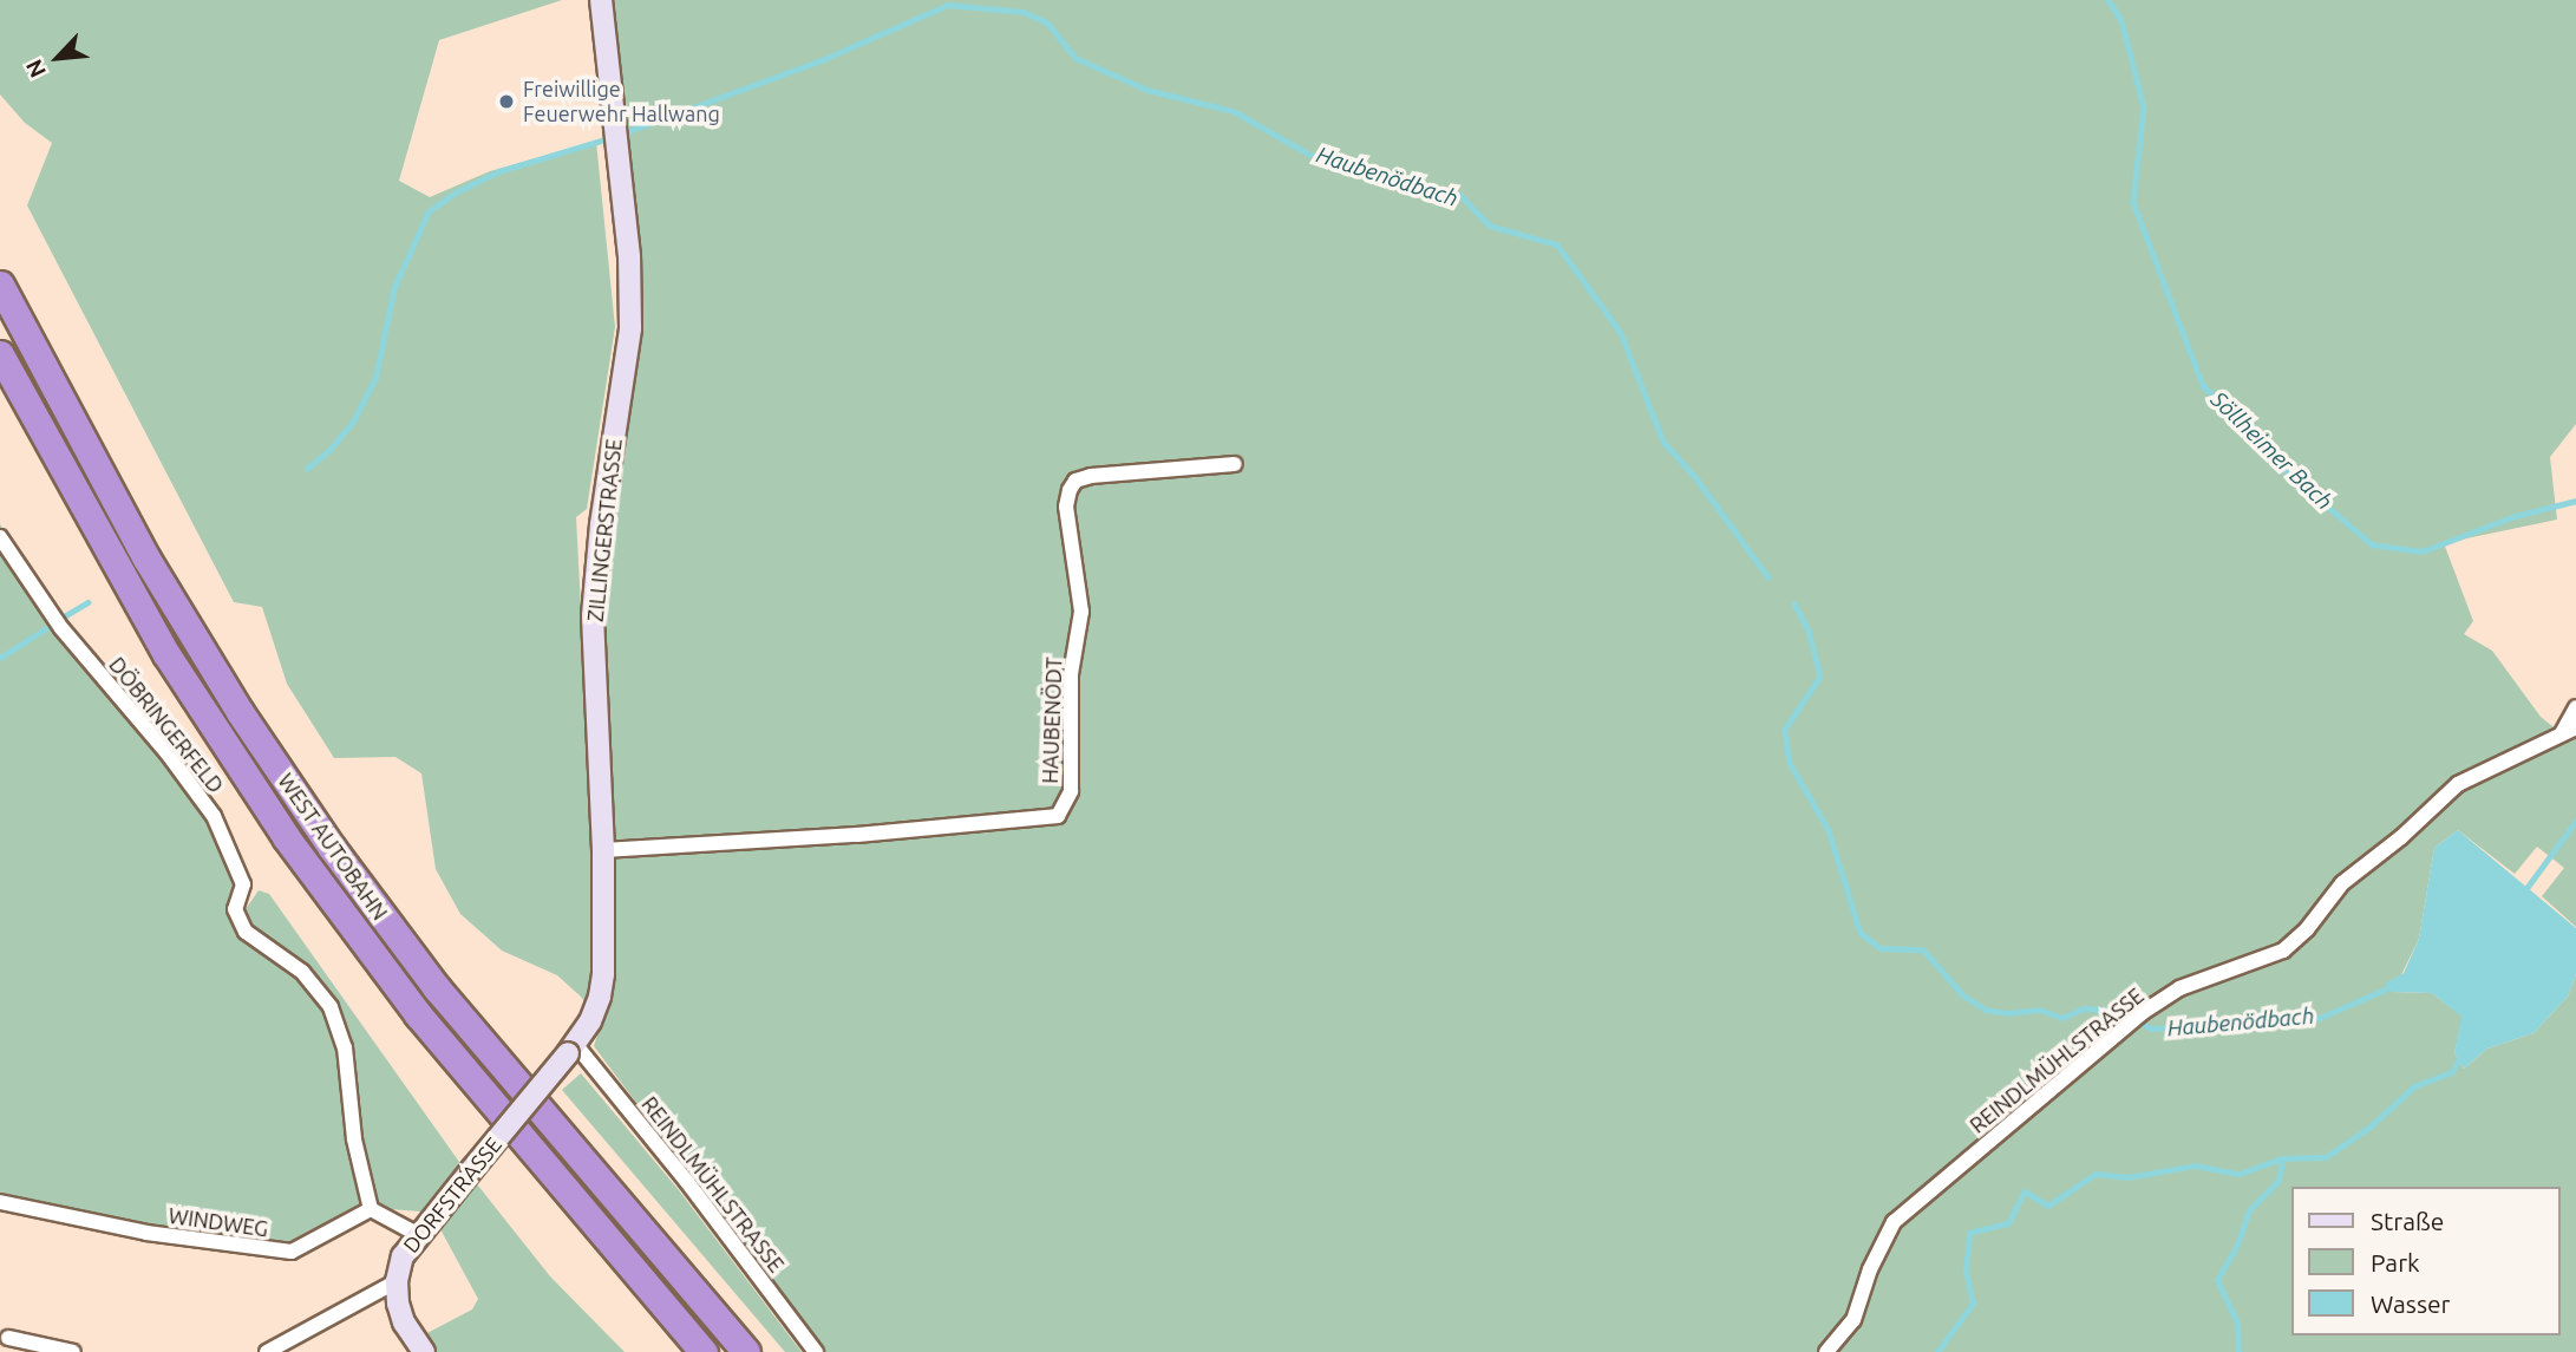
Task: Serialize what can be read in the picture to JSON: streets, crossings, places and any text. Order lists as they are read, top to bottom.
{
  "streets": {
    "highway": ["WEST AUTOBAHN"],
    "street": [
      "ZILLINGERSTRASSE",
      "HAUBENÖDT",
      "DÖBRINGERFELD",
      "REINDLMÜHLSTRASSE",
      "DORFSTRASSE",
      "WINDWEG"
    ]
  },
  "crossings": [
    ["ZILLINGERSTRASSE", "HAUBENÖDT"],
    ["ZILLINGERSTRASSE", "REINDLMÜHLSTRASSE"],
    ["ZILLINGERSTRASSE", "DORFSTRASSE"],
    ["DÖBRINGERFELD", "WINDWEG"],
    ["REINDLMÜHLSTRASSE", "DORFSTRASSE"]
  ],
  "water": ["Haubenödbach", "Söllheimer Bach"],
  "places": ["Freiwillige Feuerwehr Hallwang"],
  "legend": ["Straße", "Park", "Wasser"],
  "north": "bottom left"
}
